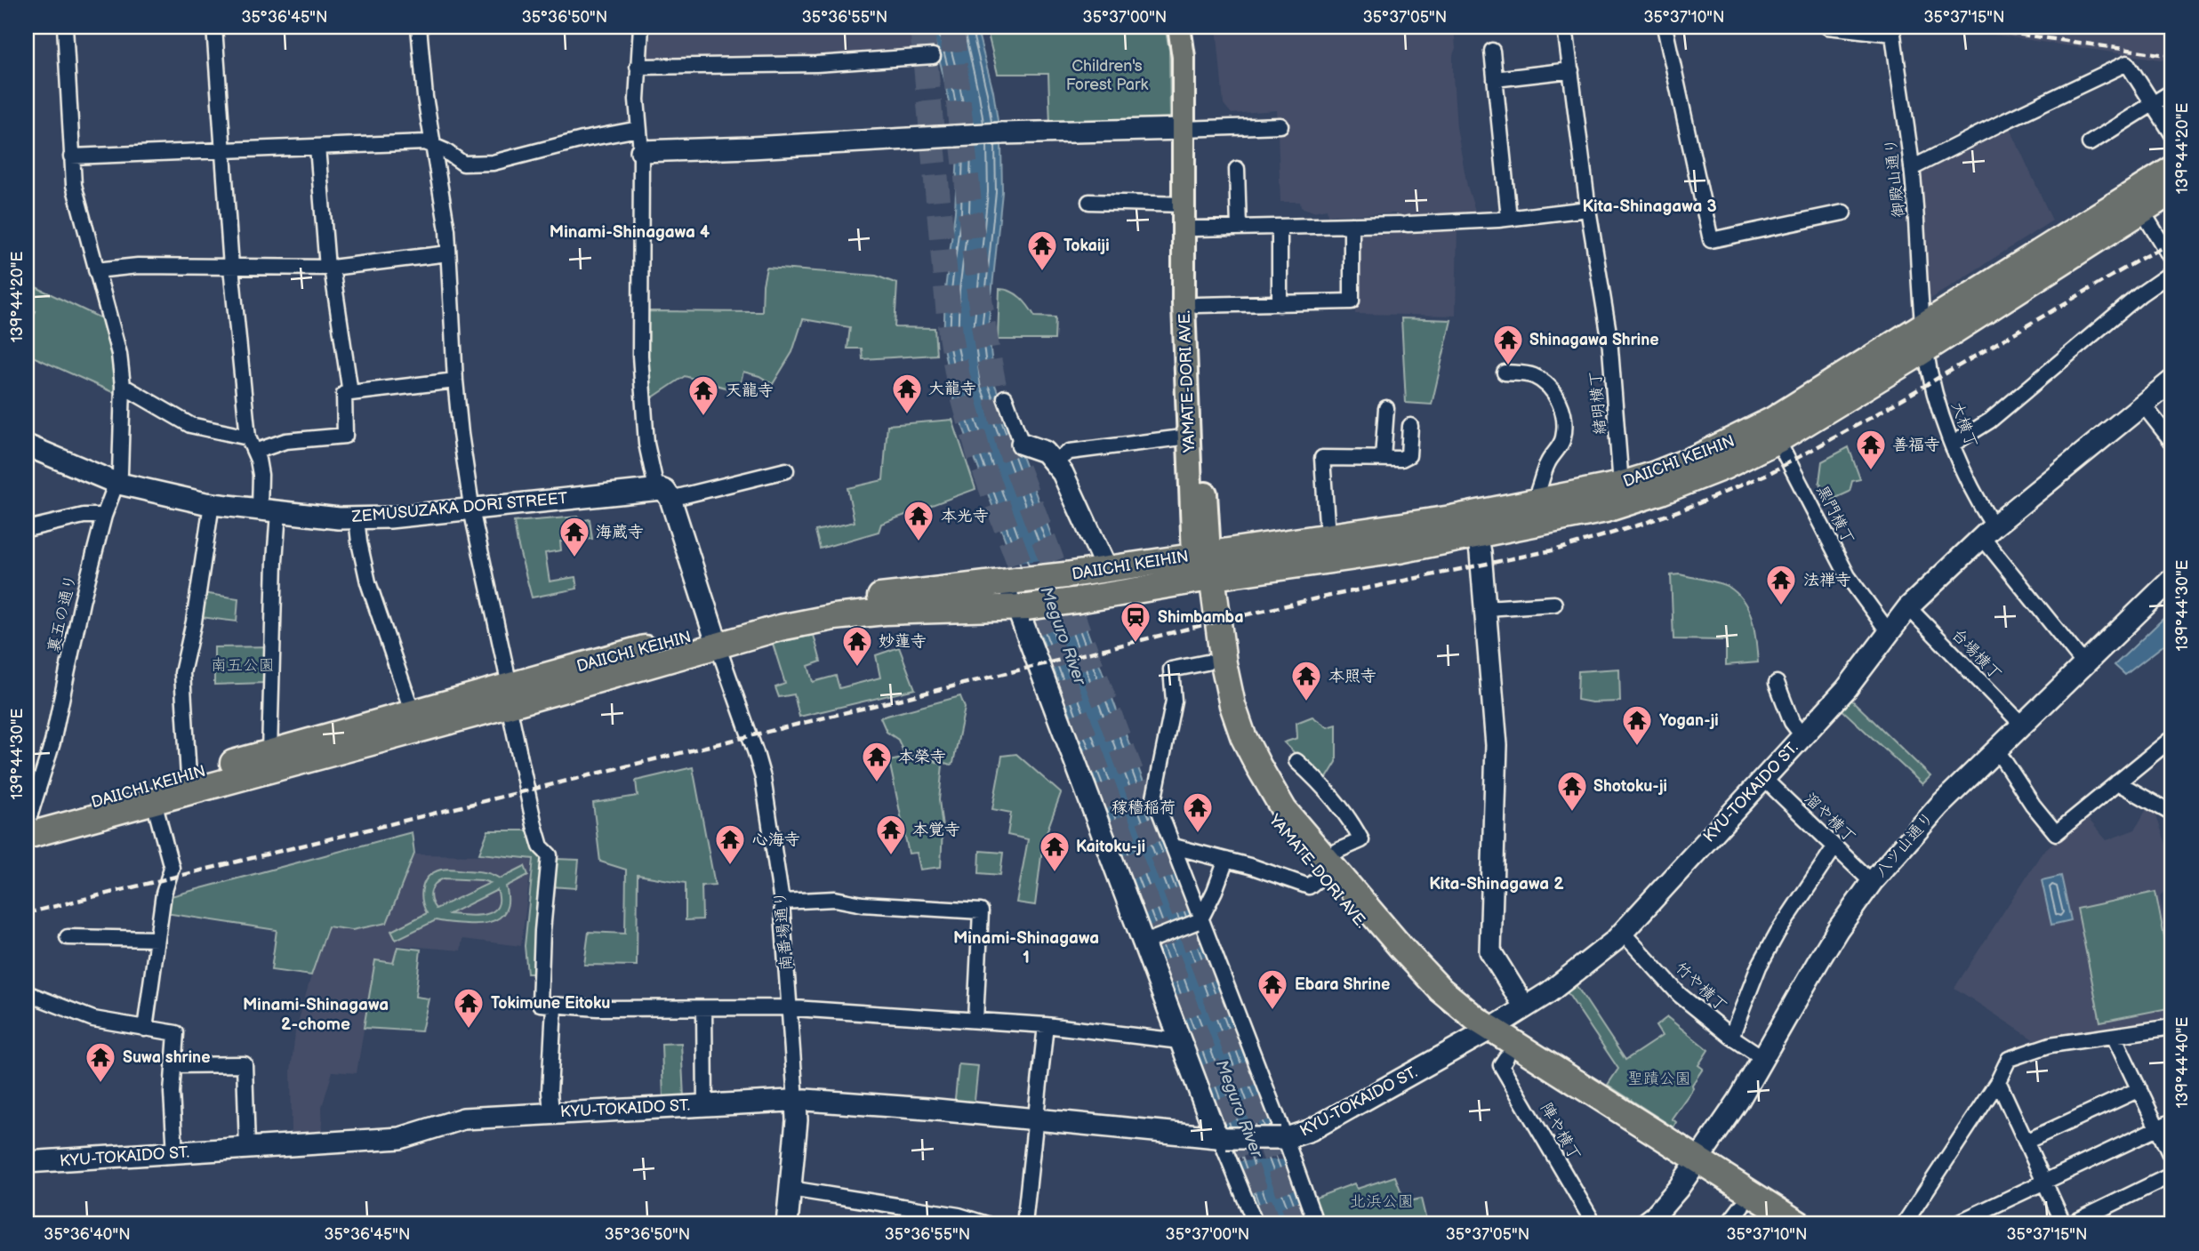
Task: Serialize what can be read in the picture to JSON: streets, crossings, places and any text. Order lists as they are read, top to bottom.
{
  "streets": {
    "highway": ["YAMATE-DORI AVE.", "DAIICHI KEIHIN"],
    "street": [
      "御殿山通り",
      "緒明横丁",
      "大横丁",
      "ZEMUSUZAKA DORI STREET",
      "黒門横丁",
      "裏五の通り",
      "台場横丁",
      "KYU-TOKAIDO ST.",
      "溜や横丁",
      "八ツ山通り",
      "南番場通り",
      "竹や横丁",
      "陣や横丁"
    ]
  },
  "crossings": [
    ["御殿山通り", "大横丁"],
    ["御殿山通り", "DAIICHI KEIHIN"],
    ["YAMATE-DORI AVE.", "DAIICHI KEIHIN"],
    ["YAMATE-DORI AVE.", "KYU-TOKAIDO ST."],
    ["YAMATE-DORI AVE.", "八ツ山通り"],
    ["YAMATE-DORI AVE.", "陣や横丁"],
    ["緒明横丁", "DAIICHI KEIHIN"],
    ["大横丁", "DAIICHI KEIHIN"],
    ["大横丁", "KYU-TOKAIDO ST."],
    ["大横丁", "八ツ山通り"],
    ["DAIICHI KEIHIN", "黒門横丁"],
    ["DAIICHI KEIHIN", "裏五の通り"],
    ["DAIICHI KEIHIN", "南番場通り"],
    ["ZEMUSUZAKA DORI STREET", "裏五の通り"],
    ["黒門横丁", "KYU-TOKAIDO ST."],
    ["台場横丁", "KYU-TOKAIDO ST."],
    ["台場横丁", "八ツ山通り"],
    ["KYU-TOKAIDO ST.", "溜や横丁"],
    ["KYU-TOKAIDO ST.", "南番場通り"],
    ["KYU-TOKAIDO ST.", "竹や横丁"],
    ["溜や横丁", "八ツ山通り"],
    ["八ツ山通り", "竹や横丁"]
  ],
  "districts": [
    "Kita-Shinagawa 3",
    "Minami-Shinagawa 4",
    "Kita-Shinagawa 2",
    "Minami-Shinagawa 1",
    "Minami-Shinagawa 2-chome"
  ],
  "water": ["Meguro River"],
  "parks": [
    "Children's Forest Park",
    "南五公園",
    "聖蹟公園",
    "北浜公園"
  ],
  "places": {
    "temple": [
      "Tokaiji",
      "Shinagawa Shrine",
      "大龍寺",
      "天龍寺",
      "善福寺",
      "本光寺",
      "海蔵寺",
      "法禅寺",
      "妙蓮寺",
      "本照寺",
      "Yogan-ji",
      "本榮寺",
      "Shotoku-ji",
      "稼穡稲荷",
      "本覚寺",
      "心海寺",
      "Kaitoku-ji",
      "Ebara Shrine",
      "Tokimune Eitoku",
      "Suwa shrine"
    ],
    "station": ["Shimbamba"]
  },
  "coordinates": [
    "35°36'45\"N",
    "35°36'50\"N",
    "35°36'55\"N",
    "35°37'00\"N",
    "35°37'05\"N",
    "35°37'10\"N",
    "35°37'15\"N",
    "139°44'20\"E",
    "139°44'30\"E",
    "139°44'40\"E",
    "35°36'40\"N"
  ]
}
